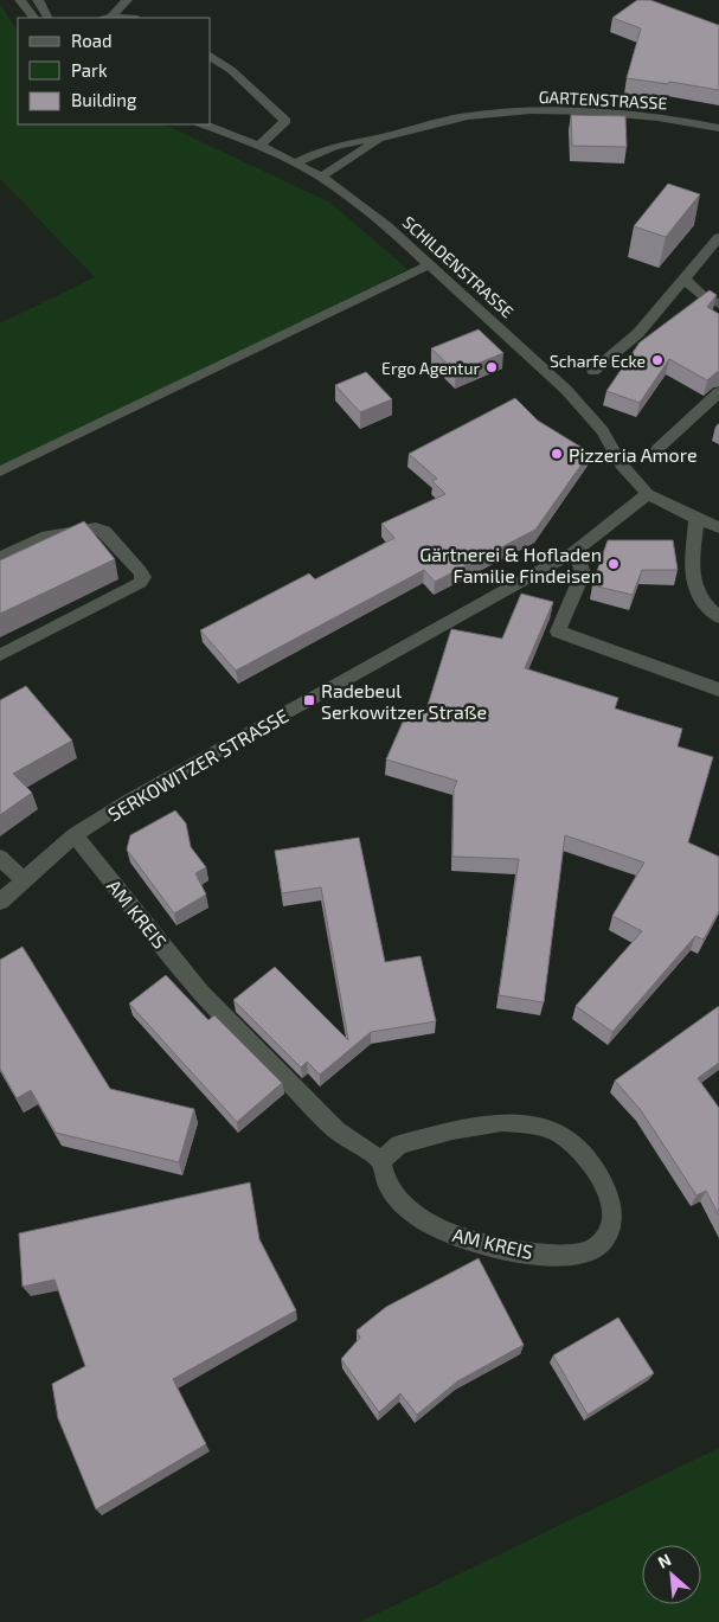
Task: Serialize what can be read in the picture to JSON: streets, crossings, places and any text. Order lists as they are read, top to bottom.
{
  "streets": {
    "street": [
      "GARTENSTRASSE",
      "SCHILDENSTRASSE",
      "SERKOWITZER STRASSE",
      "AM KREIS"
    ]
  },
  "crossings": [
    ["GARTENSTRASSE", "SCHILDENSTRASSE"],
    ["SCHILDENSTRASSE", "SERKOWITZER STRASSE"],
    ["SERKOWITZER STRASSE", "AM KREIS"]
  ],
  "places": {
    "other": [
      "Scharfe Ecke",
      "Ergo Agentur",
      "Pizzeria Amore",
      "Gärtnerei & Hofladen Familie Findeisen"
    ],
    "transit": ["Radebeul Serkowitzer Straße"]
  },
  "legend": ["Road", "Park", "Building"],
  "north": "top left"
}
